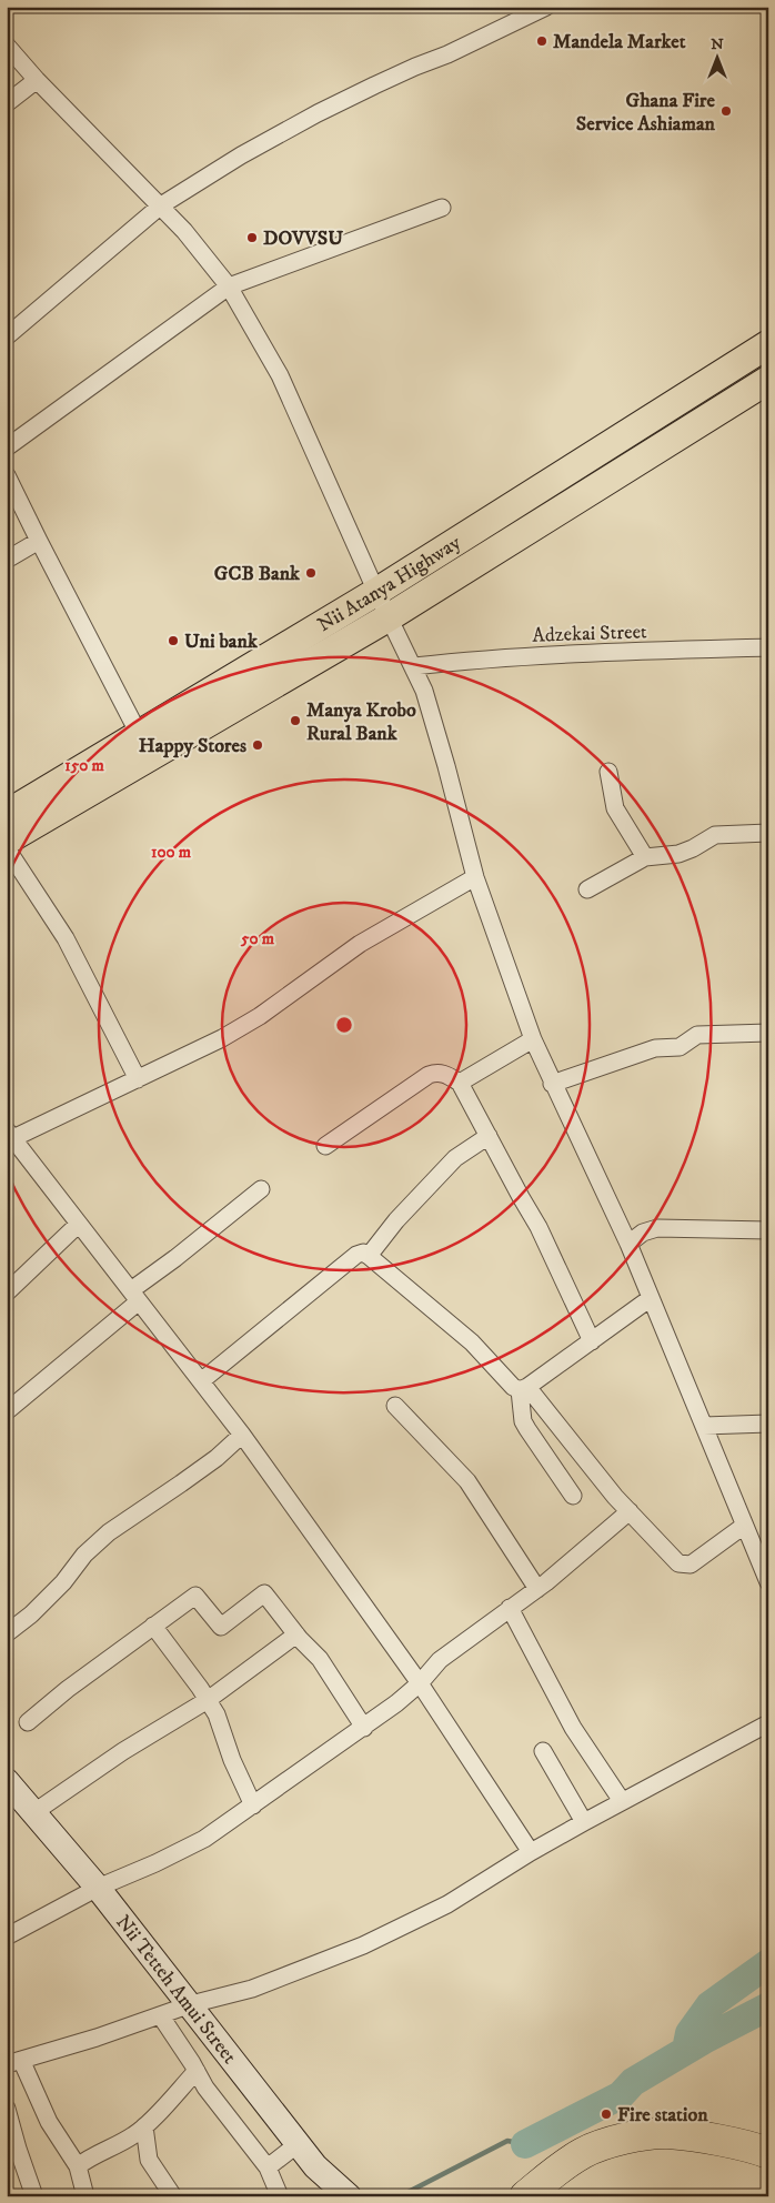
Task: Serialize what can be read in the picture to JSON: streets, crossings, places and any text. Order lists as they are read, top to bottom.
{
  "streets": {
    "main road": ["Nii Atanya Highway", "Nii Tetteh Amui Street"],
    "street": ["Adzekai Street"]
  },
  "places": [
    "Mandela Market",
    "Ghana Fire Service Ashiaman",
    "DOVVSU",
    "GCB Bank",
    "Uni bank",
    "Manya Krobo Rural Bank",
    "Happy Stores",
    "Fire station"
  ],
  "north": "top",
  "rings": ["150 m", "100 m", "50 m"]
}
